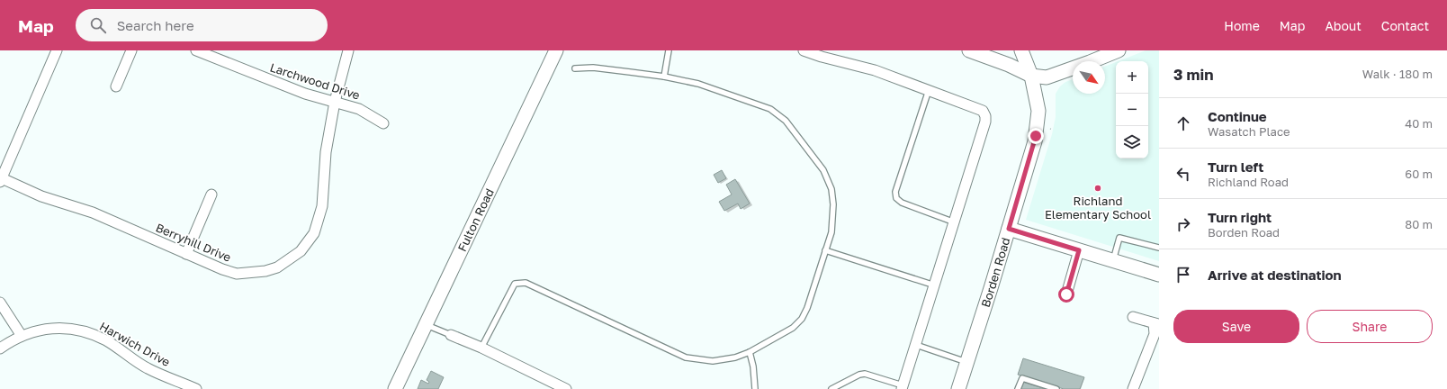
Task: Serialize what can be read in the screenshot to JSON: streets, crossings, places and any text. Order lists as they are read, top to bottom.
{
  "streets": {
    "street": [
      "Larchwood Drive",
      "Fulton Road",
      "Berryhill Drive",
      "Borden Road",
      "Harwich Drive"
    ]
  },
  "crossings": [
    ["Larchwood Drive", "Berryhill Drive"]
  ],
  "places": ["Richland Elementary School"],
  "north": "bottom right",
  "page": {
    "header": "Map",
    "search": "Search here",
    "nav": [
      "Home",
      "Map",
      "About",
      "Contact"
    ],
    "heading": ["3 min", "Walk · 180 m"],
    "map_buttons": ["+", "−"],
    "list": [
      ["Continue", "Wasatch Place", "40 m"],
      ["Turn left", "Richland Road", "60 m"],
      ["Turn right", "Borden Road", "80 m"],
      "Arrive at destination"
    ],
    "buttons": ["Save", "Share"]
  }
}
